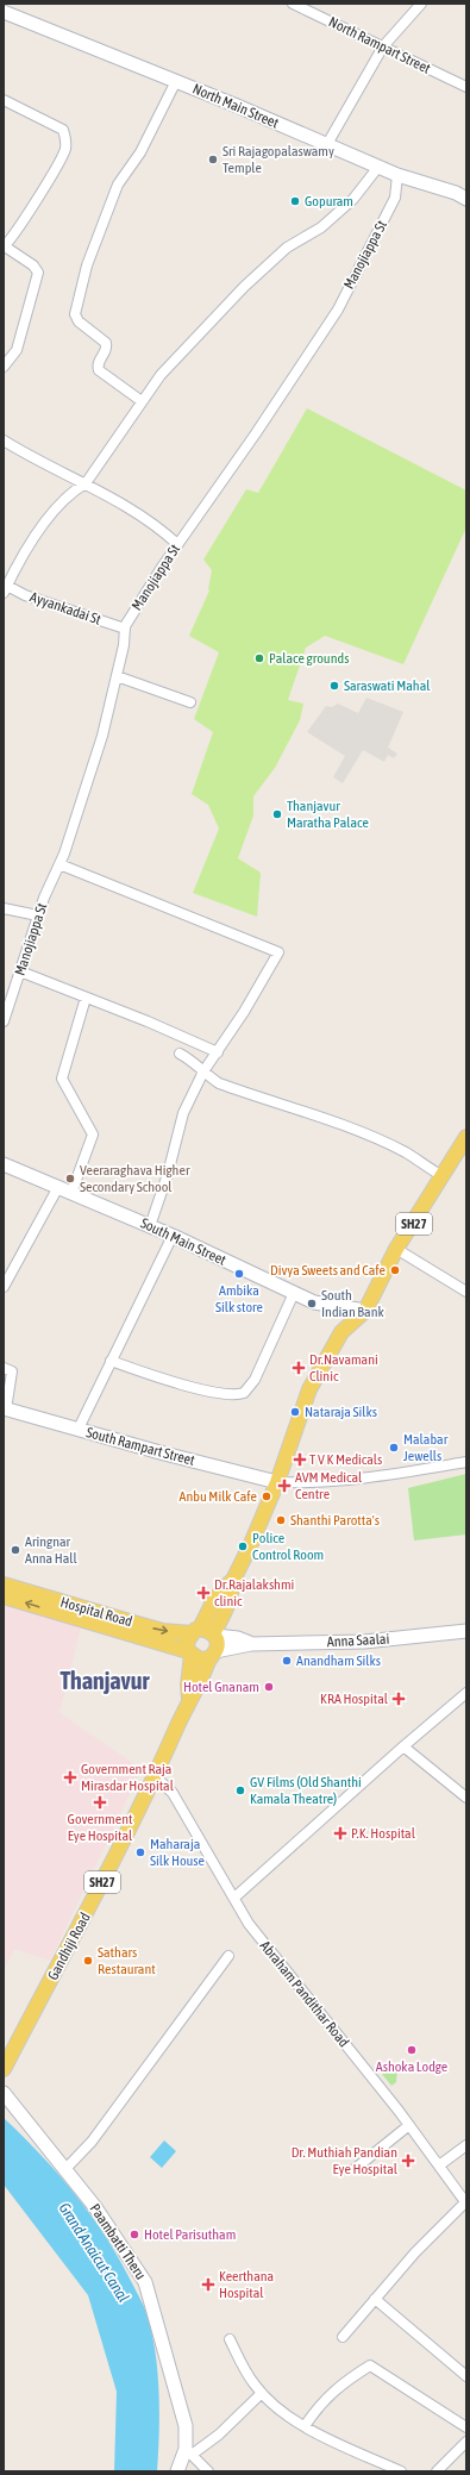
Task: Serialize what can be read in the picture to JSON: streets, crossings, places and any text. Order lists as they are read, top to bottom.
{
  "streets": {
    "main road": ["SH27", "Hospital Road", "Gandhiji Road"],
    "street": [
      "North Rampart Street",
      "North Main Street",
      "Manojiappa St",
      "Ayyankadai St",
      "South Main Street",
      "South Rampart Street",
      "Anna Saalai",
      "Abraham Pandithar Road",
      "Paambatti Theru"
    ]
  },
  "crossings": [
    ["North Main Street", "Manojiappa St"],
    ["Manojiappa St", "Ayyankadai St"],
    ["SH27", "South Main Street"],
    ["SH27", "South Rampart Street"],
    ["SH27", "Hospital Road"],
    ["SH27", "Anna Saalai"],
    ["SH27", "Gandhiji Road"],
    ["Hospital Road", "Anna Saalai"],
    ["Hospital Road", "Gandhiji Road"],
    ["Anna Saalai", "Gandhiji Road"],
    ["Gandhiji Road", "Abraham Pandithar Road"]
  ],
  "districts": ["Thanjavur"],
  "water": ["Grand Anaicut Canal"],
  "places": {
    "other": [
      "Sri Rajagopalaswamy Temple",
      "Gopuram",
      "Palace grounds",
      "Saraswati Mahal",
      "Thanjavur Maratha Palace",
      "Veeraraghava Higher Secondary School",
      "Divya Sweets and Cafe",
      "Ambika Silk store",
      "South Indian Bank",
      "Nataraja Silks",
      "Malabar Jewells",
      "Anbu Milk Cafe",
      "Shanthi Parotta's",
      "Police Control Room",
      "Aringnar Anna Hall",
      "Anandham Silks",
      "Hotel Gnanam",
      "GV Films (Old Shanthi Kamala Theatre)",
      "Maharaja Silk House",
      "Sathars Restaurant",
      "Ashoka Lodge",
      "Hotel Parisutham"
    ],
    "health": [
      "Dr.Navamani Clinic",
      "T V K Medicals",
      "AVM Medical Centre",
      "Dr.Rajalakshmi clinic",
      "KRA Hospital",
      "Government Raja Mirasdar Hospital",
      "Government Eye Hospital",
      "P.K. Hospital",
      "Dr. Muthiah Pandian Eye Hospital",
      "Keerthana Hospital"
    ]
  }
}
